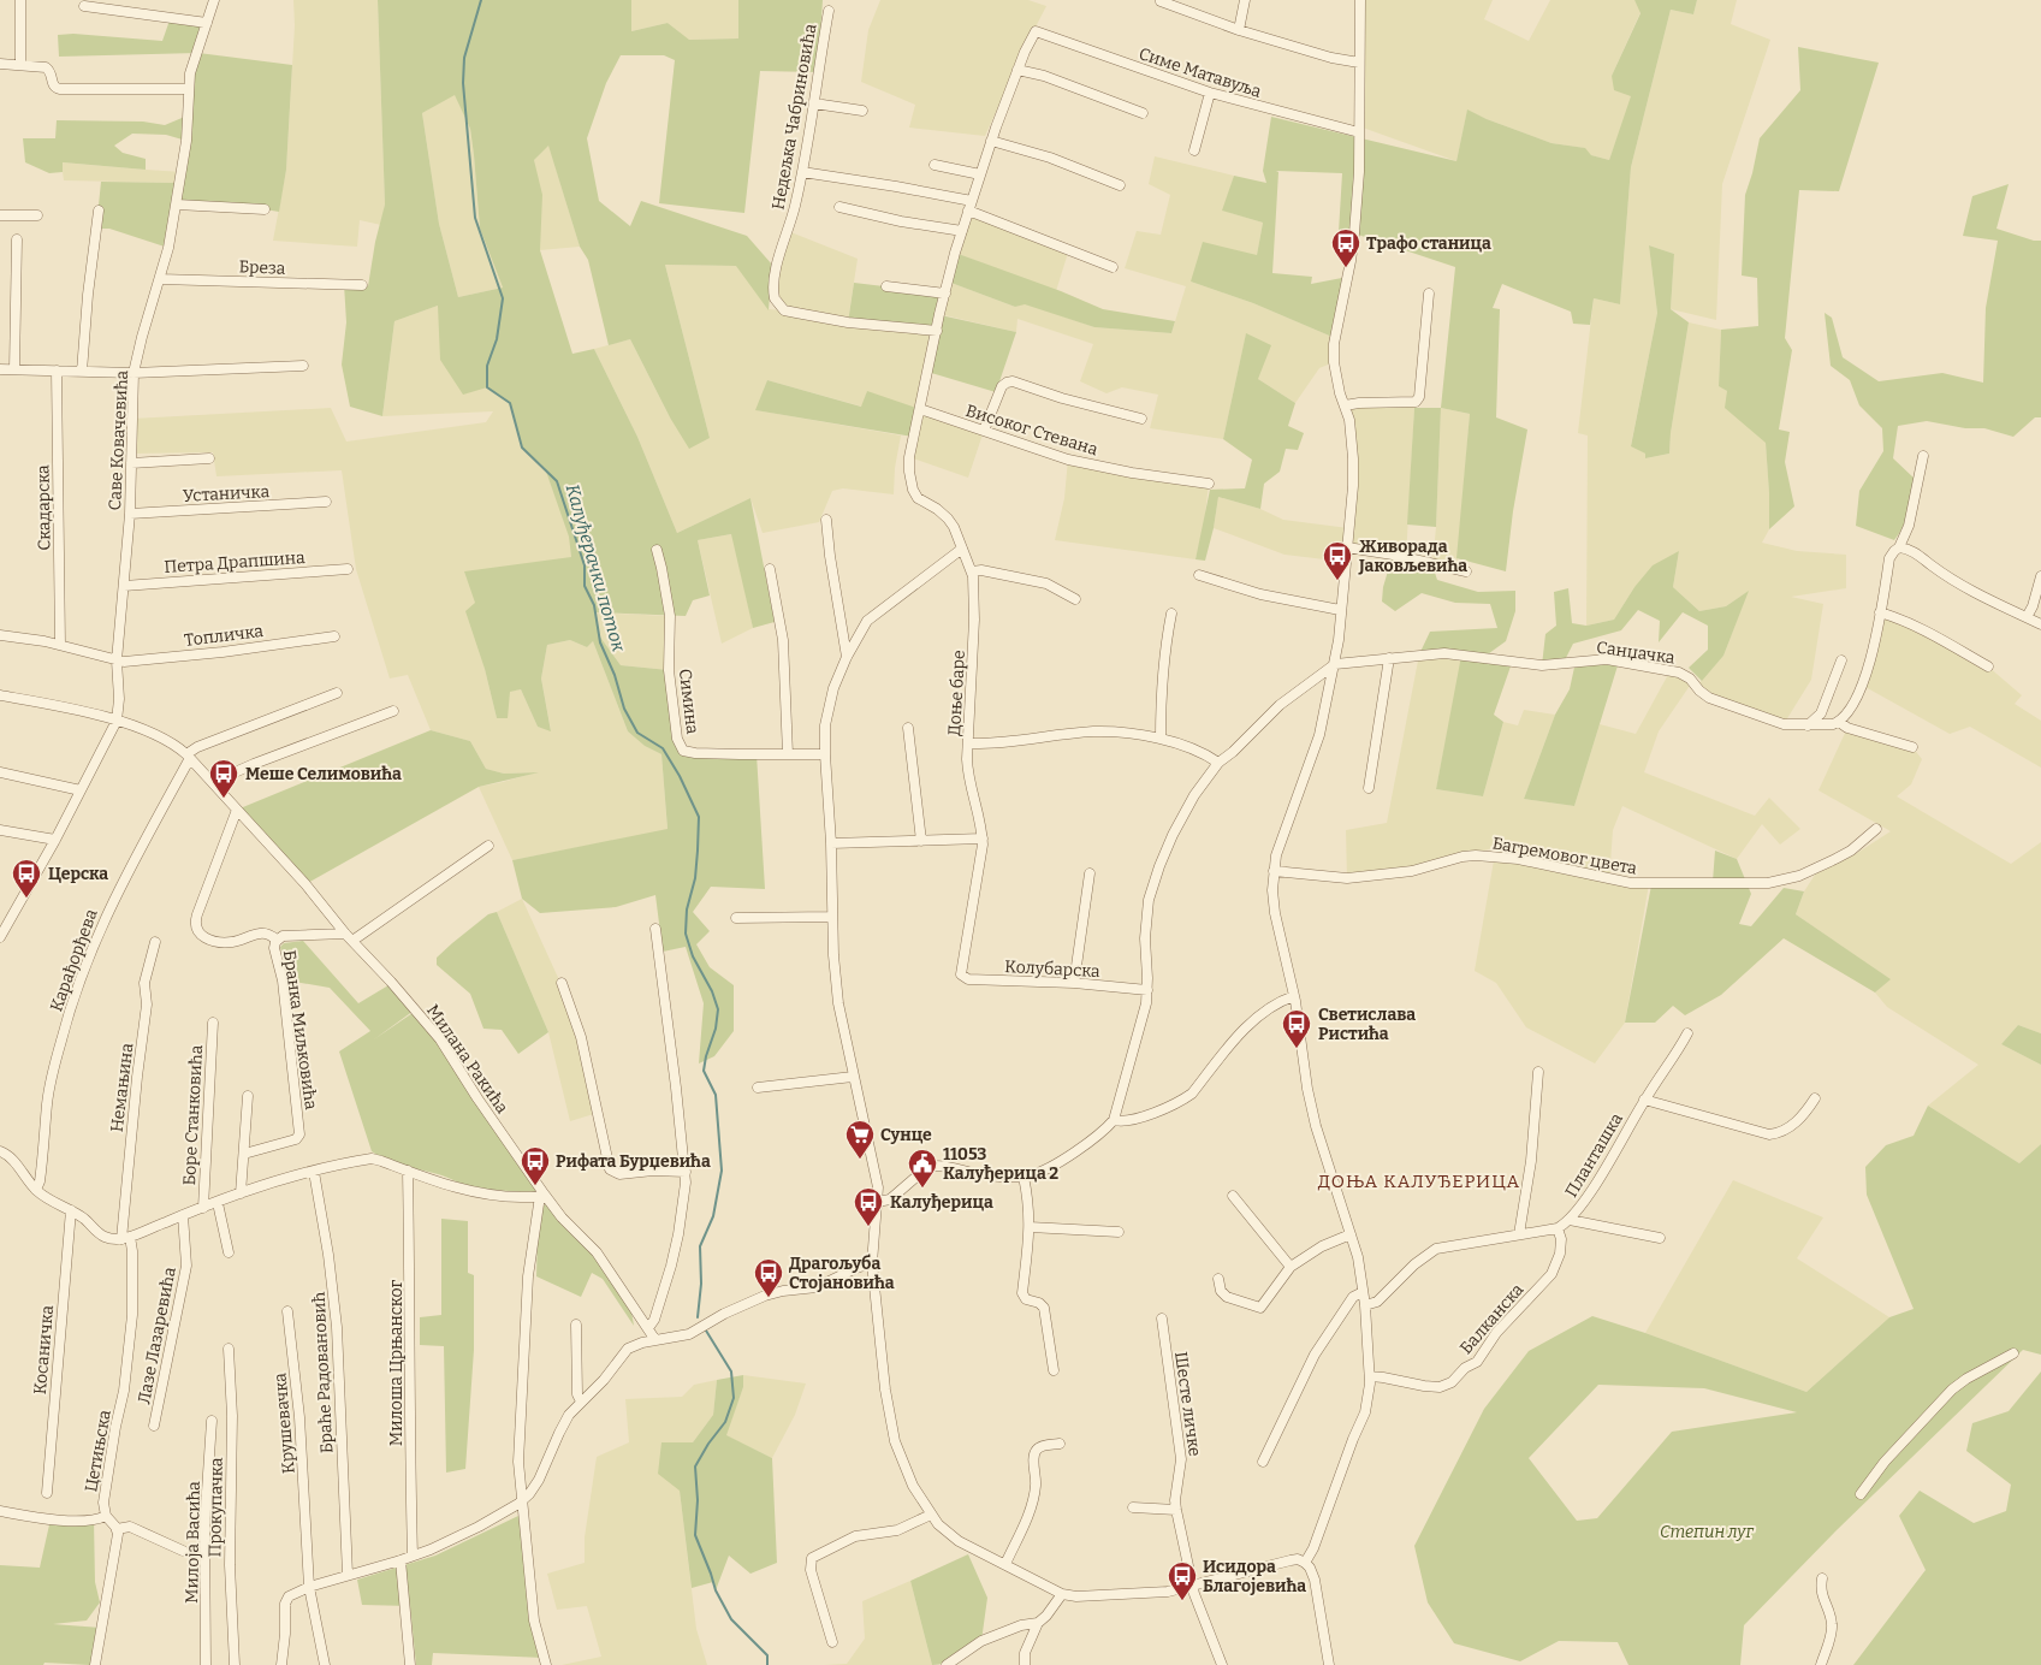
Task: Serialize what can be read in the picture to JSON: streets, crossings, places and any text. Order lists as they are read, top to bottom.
{
  "streets": {
    "street": [
      "Симе Матавуља",
      "Недељка Чабриновића",
      "Бреза",
      "Високог Стевана",
      "Саве Ковачевића",
      "Устаничка",
      "Скадарска",
      "Петра Драпшина",
      "Топличка",
      "Санџачка",
      "Доње баре",
      "Симина",
      "Багремовог цвета",
      "Карађорђева",
      "Колубарска",
      "Бранка Миљковића",
      "Милана Ракића",
      "Немањина",
      "Боре Станковића",
      "Планташка",
      "Балканска",
      "Лазе Лазаревића",
      "Косаничка",
      "Милоша Црњанског",
      "Браће Радовановић",
      "Шесте личке",
      "Крушевачка",
      "Цетињска",
      "Прокупачка",
      "Милоја Васића"
    ]
  },
  "crossings": [
    ["Симе Матавуља", "Доње баре"],
    ["Недељка Чабриновића", "Доње баре"],
    ["Бреза", "Саве Ковачевића"],
    ["Високог Стевана", "Доње баре"],
    ["Саве Ковачевића", "Устаничка"],
    ["Саве Ковачевића", "Петра Драпшина"],
    ["Саве Ковачевића", "Топличка"],
    ["Саве Ковачевића", "Милана Ракића"],
    ["Скадарска", "Топличка"],
    ["Доње баре", "Колубарска"],
    ["Карађорђева", "Милана Ракића"],
    ["Бранка Миљковића", "Милана Ракића"],
    ["Немањина", "Цетињска"],
    ["Планташка", "Балканска"]
  ],
  "districts": ["ДОЊА КАЛУЂЕРИЦА"],
  "water": ["Калуђерачки поток"],
  "parks": ["Степин луг"],
  "places": {
    "bus stop": [
      "Трафо станица",
      "Живорада Јаковљевића",
      "Меше Селимовића",
      "Церска",
      "Светислава Ристића",
      "Рифата Бурџевића",
      "Калуђерица",
      "Драгољуба Стојановића",
      "Исидора Благојевића"
    ],
    "supermarket": ["Сунце"],
    "public building": ["11053 Калуђерица 2"]
  }
}
